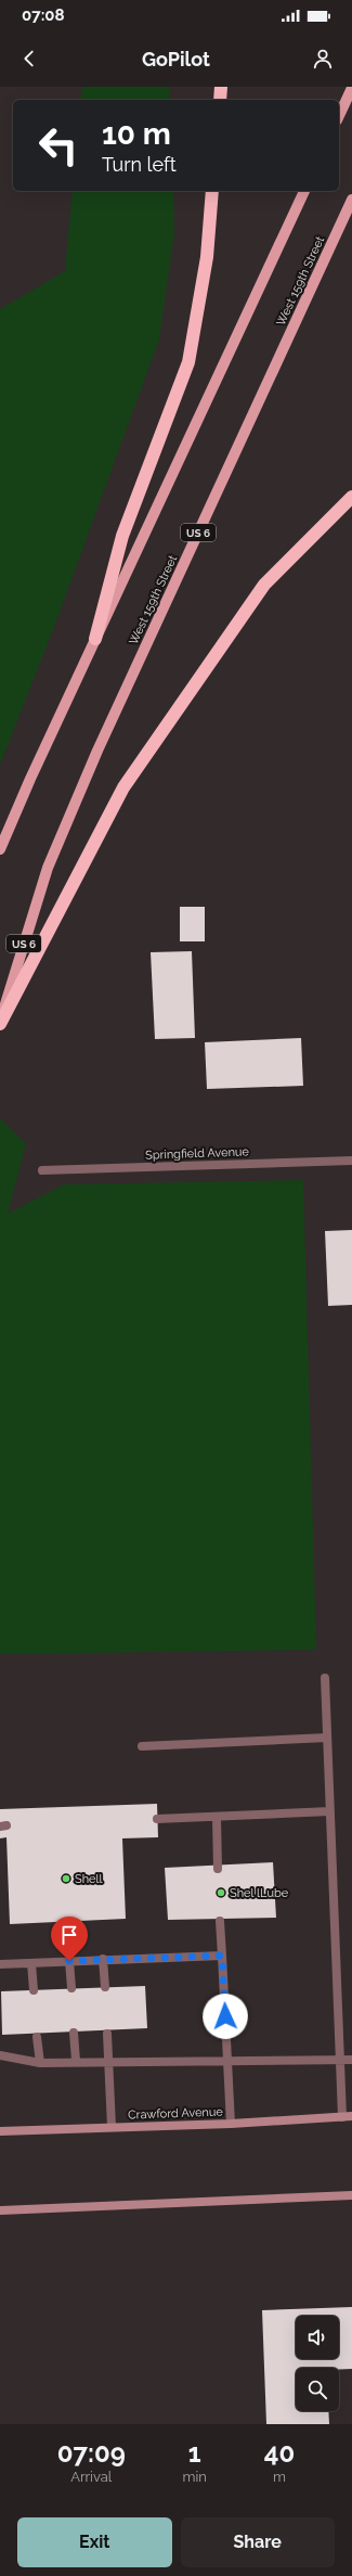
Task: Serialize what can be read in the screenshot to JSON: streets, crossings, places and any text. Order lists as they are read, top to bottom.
{
  "streets": {
    "main road": ["West 159th Street", "US 6", "Crawford Avenue"],
    "street": ["Springfield Avenue"]
  },
  "places": ["Shell", "Shel lLube"],
  "page": {
    "status": "07:08",
    "header": "GoPilot",
    "turn": ["10 m", "Turn left"],
    "eta": [
      "07:09",
      "Arrival",
      "1",
      "min",
      "40",
      "m"
    ],
    "buttons": ["Exit", "Share"]
  }
}
